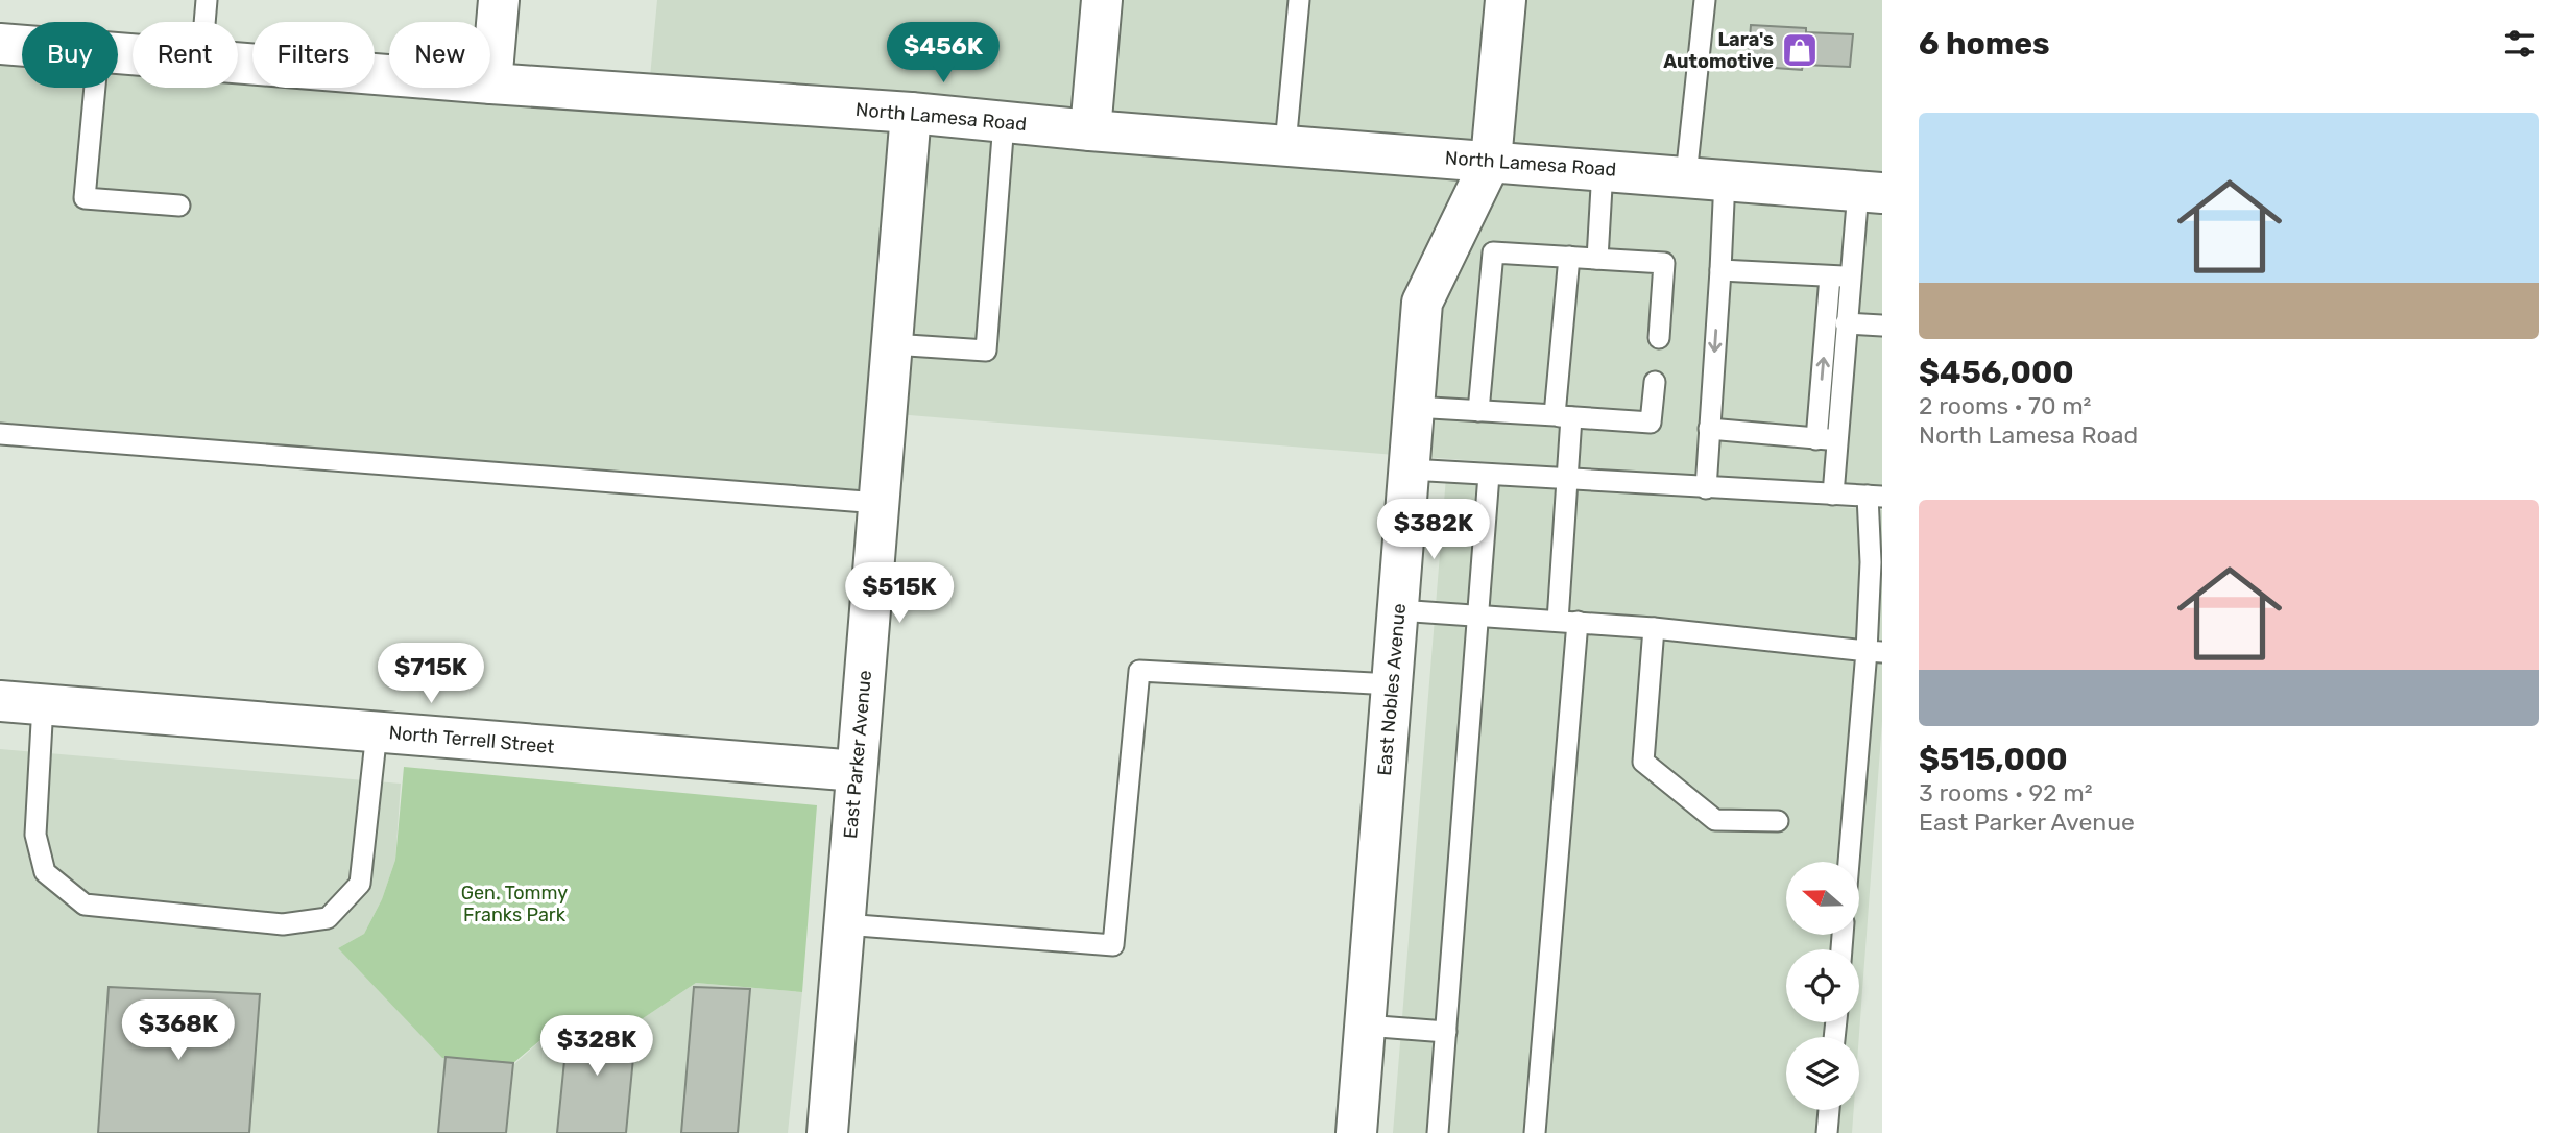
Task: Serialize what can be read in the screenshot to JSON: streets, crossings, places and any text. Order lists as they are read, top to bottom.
{
  "streets": {
    "street": [
      "North Lamesa Road",
      "East Nobles Avenue",
      "North Terrell Street",
      "East Parker Avenue"
    ]
  },
  "crossings": [
    ["North Lamesa Road", "East Nobles Avenue"],
    ["North Lamesa Road", "East Parker Avenue"],
    ["North Terrell Street", "East Parker Avenue"]
  ],
  "parks": ["Gen. Tommy Franks Park"],
  "places": {
    "shop": ["Lara's Automotive"]
  },
  "north": "left",
  "page": {
    "heading": "6 homes",
    "price": [
      "$456K",
      "$382K",
      "$515K",
      "$715K",
      "$368K",
      "$328K"
    ],
    "chip": [
      "Buy",
      "Rent",
      "Filters",
      "New"
    ],
    "list": [
      {
        "name": "$456,000",
        "note": "2 rooms · 70 m² · North Lamesa Road"
      },
      {
        "name": "$515,000",
        "note": "3 rooms · 92 m² · East Parker Avenue"
      }
    ]
  }
}
